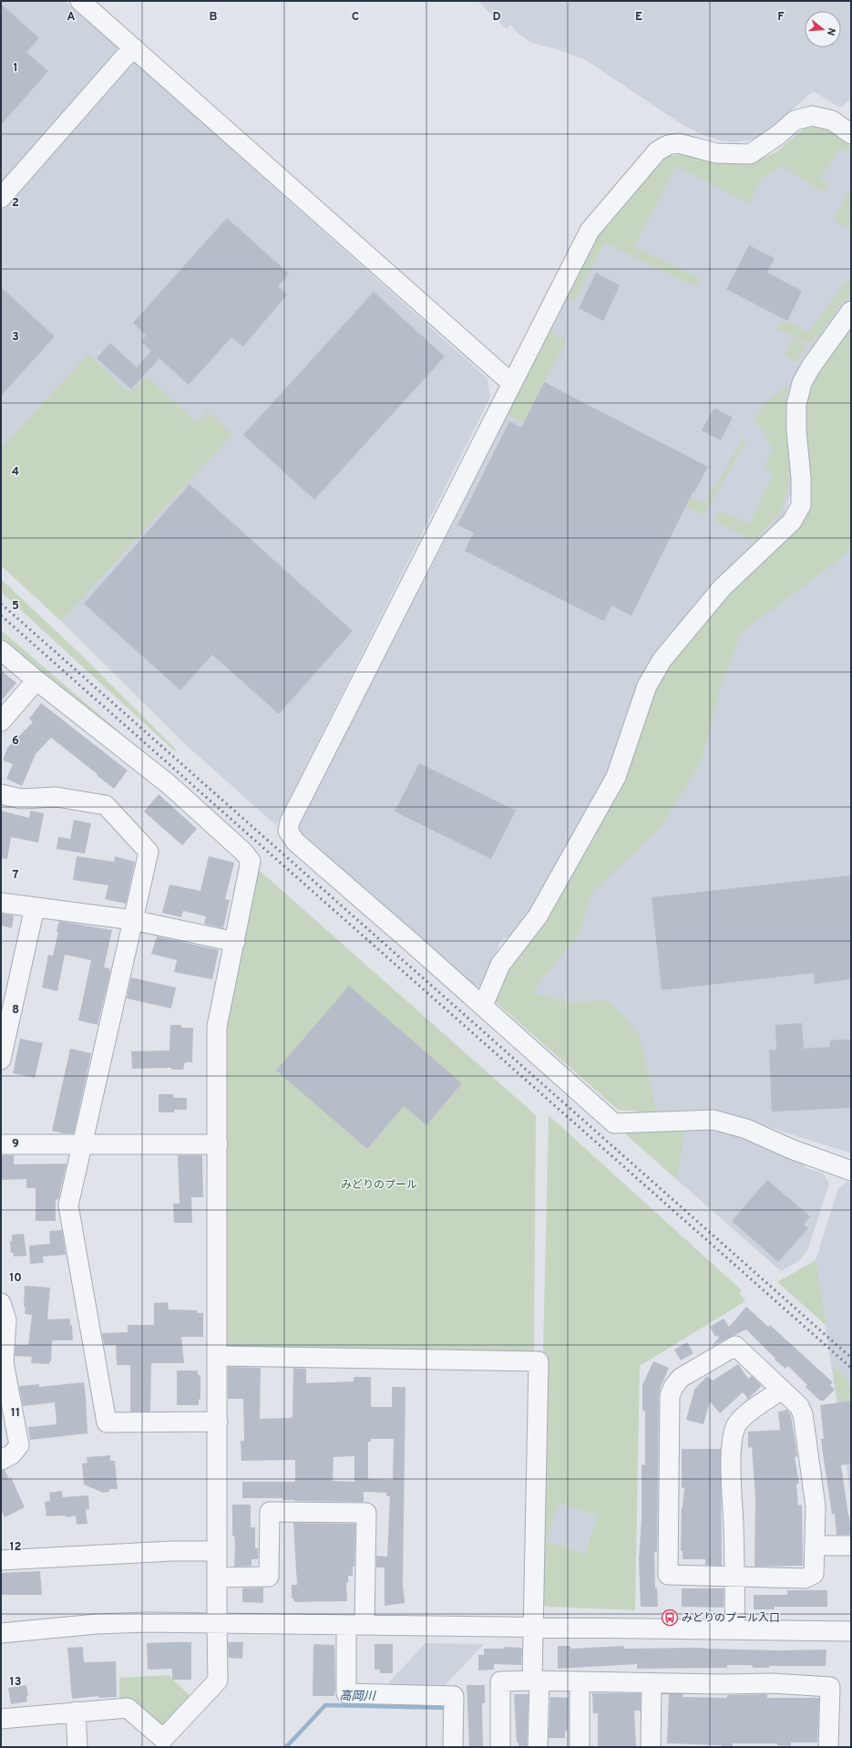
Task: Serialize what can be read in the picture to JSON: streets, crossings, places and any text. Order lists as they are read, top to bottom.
{
  "water": ["高岡川"],
  "parks": ["みどりのプール"],
  "places": {
    "bus stop": ["みどりのプール入口"]
  },
  "north": "right",
  "grid": {
    "columns": [
      "A",
      "B",
      "C",
      "D",
      "E",
      "F"
    ],
    "rows": [
      "1",
      "2",
      "3",
      "4",
      "5",
      "6",
      "7",
      "8",
      "9",
      "10",
      "11",
      "12",
      "13"
    ]
  }
}
